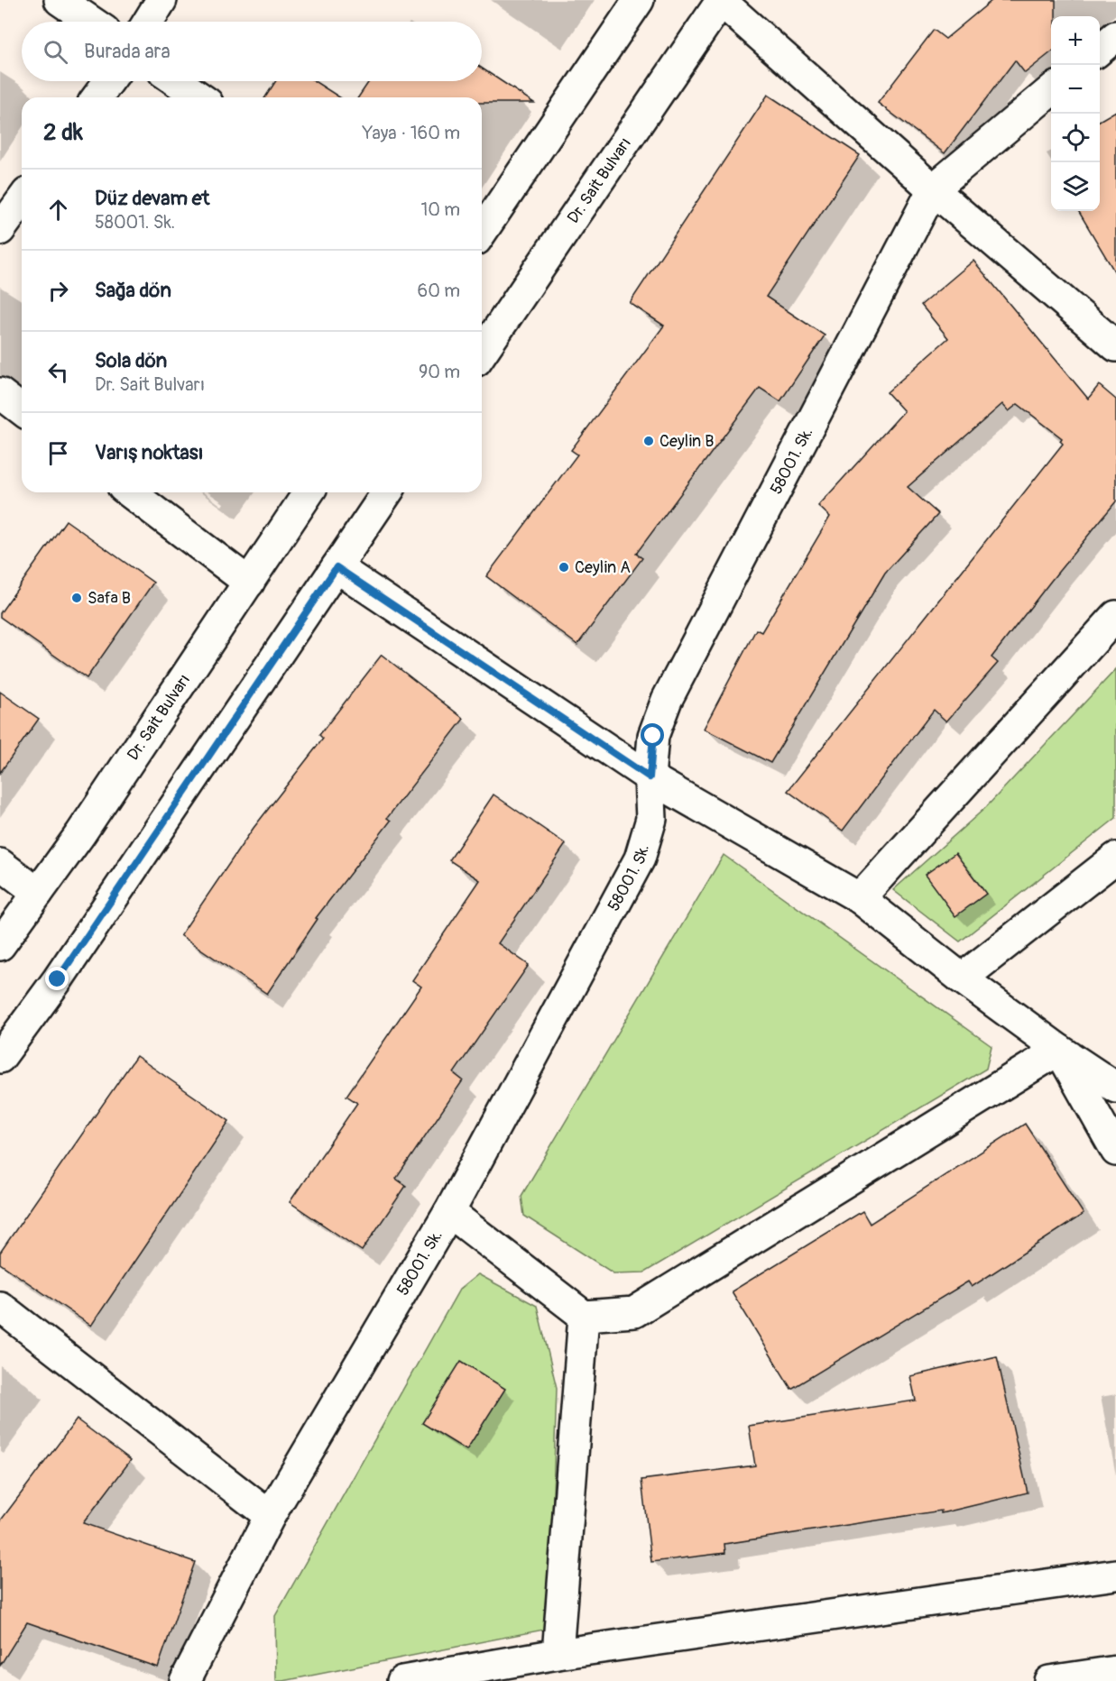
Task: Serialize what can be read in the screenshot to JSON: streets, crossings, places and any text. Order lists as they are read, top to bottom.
{
  "streets": {
    "street": ["Dr. Sait Bulvarı", "58001. Sk."]
  },
  "places": ["Ceylin B", "Ceylin A", "Safa B"],
  "page": {
    "map_buttons": ["+", "−"],
    "search": "Burada ara",
    "heading": ["2 dk", "Yaya · 160 m"],
    "list": [
      ["Düz devam et", "58001. Sk.", "10 m"],
      ["Sağa dön", "60 m"],
      ["Sola dön", "Dr. Sait Bulvarı", "90 m"],
      "Varış noktası"
    ]
  }
}
